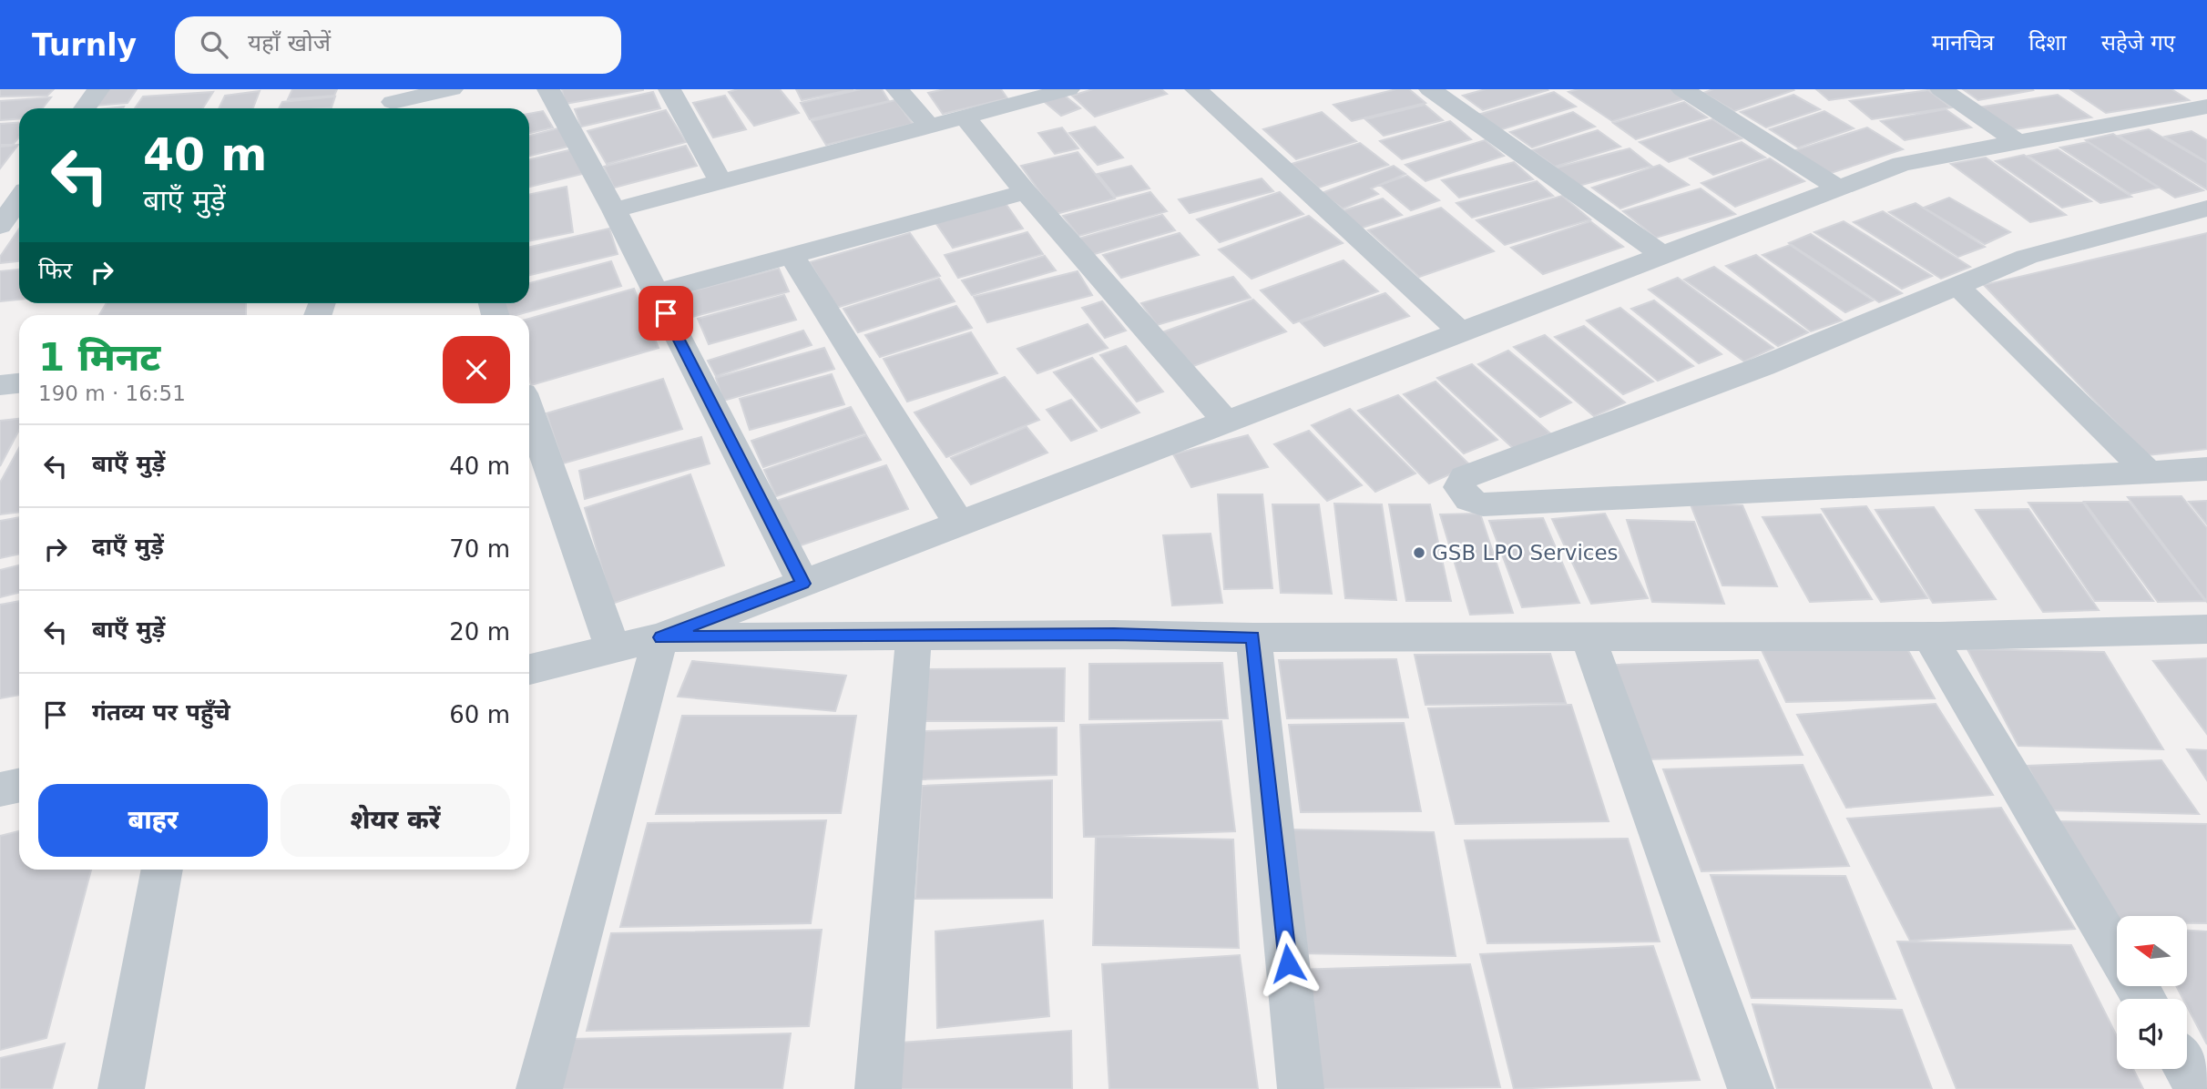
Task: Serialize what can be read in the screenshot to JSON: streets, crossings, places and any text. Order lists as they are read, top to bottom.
{
  "places": ["GSB LPO Services"],
  "north": "left",
  "page": {
    "header": "Turnly",
    "search": "यहाँ खोजें",
    "nav": ["मानचित्र", "दिशा", "सहेजे गए"],
    "turn": ["40 m", "बाएँ मुड़ें"],
    "then": "फिर",
    "heading": ["1 मिनट", "190 m · 16:51"],
    "list": [
      {
        "name": "बाएँ मुड़ें",
        "value": "40 m"
      },
      {
        "name": "दाएँ मुड़ें",
        "value": "70 m"
      },
      {
        "name": "बाएँ मुड़ें",
        "value": "20 m"
      },
      {
        "name": "गंतव्य पर पहुँचे",
        "value": "60 m"
      }
    ],
    "buttons": ["बाहर", "शेयर करें"]
  }
}
